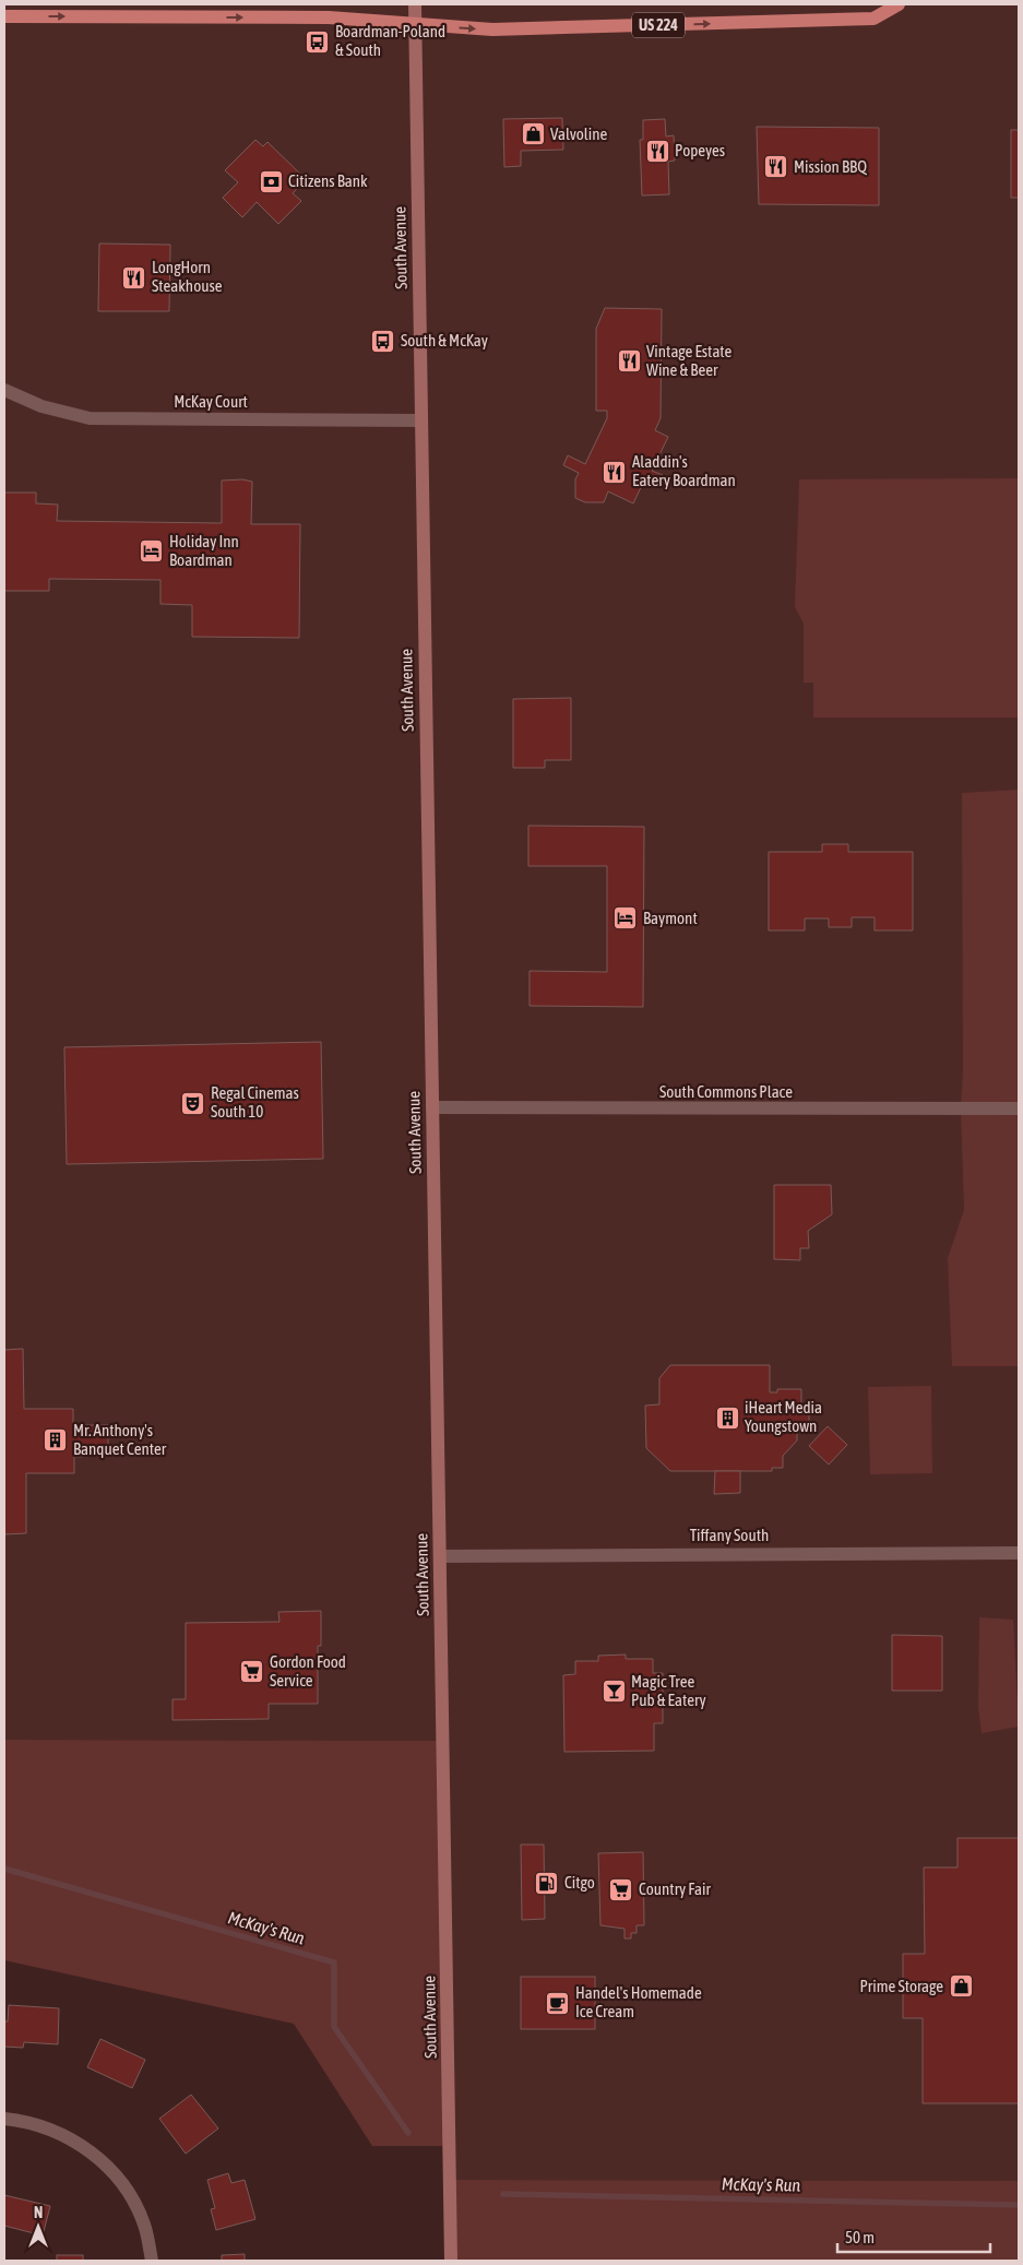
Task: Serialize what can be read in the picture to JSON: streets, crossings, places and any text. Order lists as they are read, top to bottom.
{
  "streets": {
    "main road": ["US 224", "South Avenue"],
    "street": ["McKay Court", "South Commons Place", "Tiffany South"]
  },
  "crossings": [
    ["US 224", "South Avenue"],
    ["South Avenue", "McKay Court"],
    ["South Avenue", "South Commons Place"],
    ["South Avenue", "Tiffany South"]
  ],
  "water": ["McKay's Run"],
  "places": {
    "bus stop": ["Boardman-Poland & South", "South & McKay"],
    "shop": ["Valvoline", "Prime Storage"],
    "restaurant": [
      "Popeyes",
      "Mission BBQ",
      "LongHorn Steakhouse",
      "Vintage Estate Wine & Beer",
      "Aladdin's Eatery Boardman"
    ],
    "bank": ["Citizens Bank"],
    "hotel": ["Holiday Inn Boardman", "Baymont"],
    "theatre": ["Regal Cinemas South 10"],
    "building": ["iHeart Media Youngstown", "Mr. Anthony's Banquet Center"],
    "supermarket": ["Gordon Food Service", "Country Fair"],
    "bar": ["Magic Tree Pub & Eatery"],
    "fuel station": ["Citgo"],
    "cafe": ["Handel's Homemade Ice Cream"]
  },
  "scale_bar": "50 m",
  "north": "top"
}
